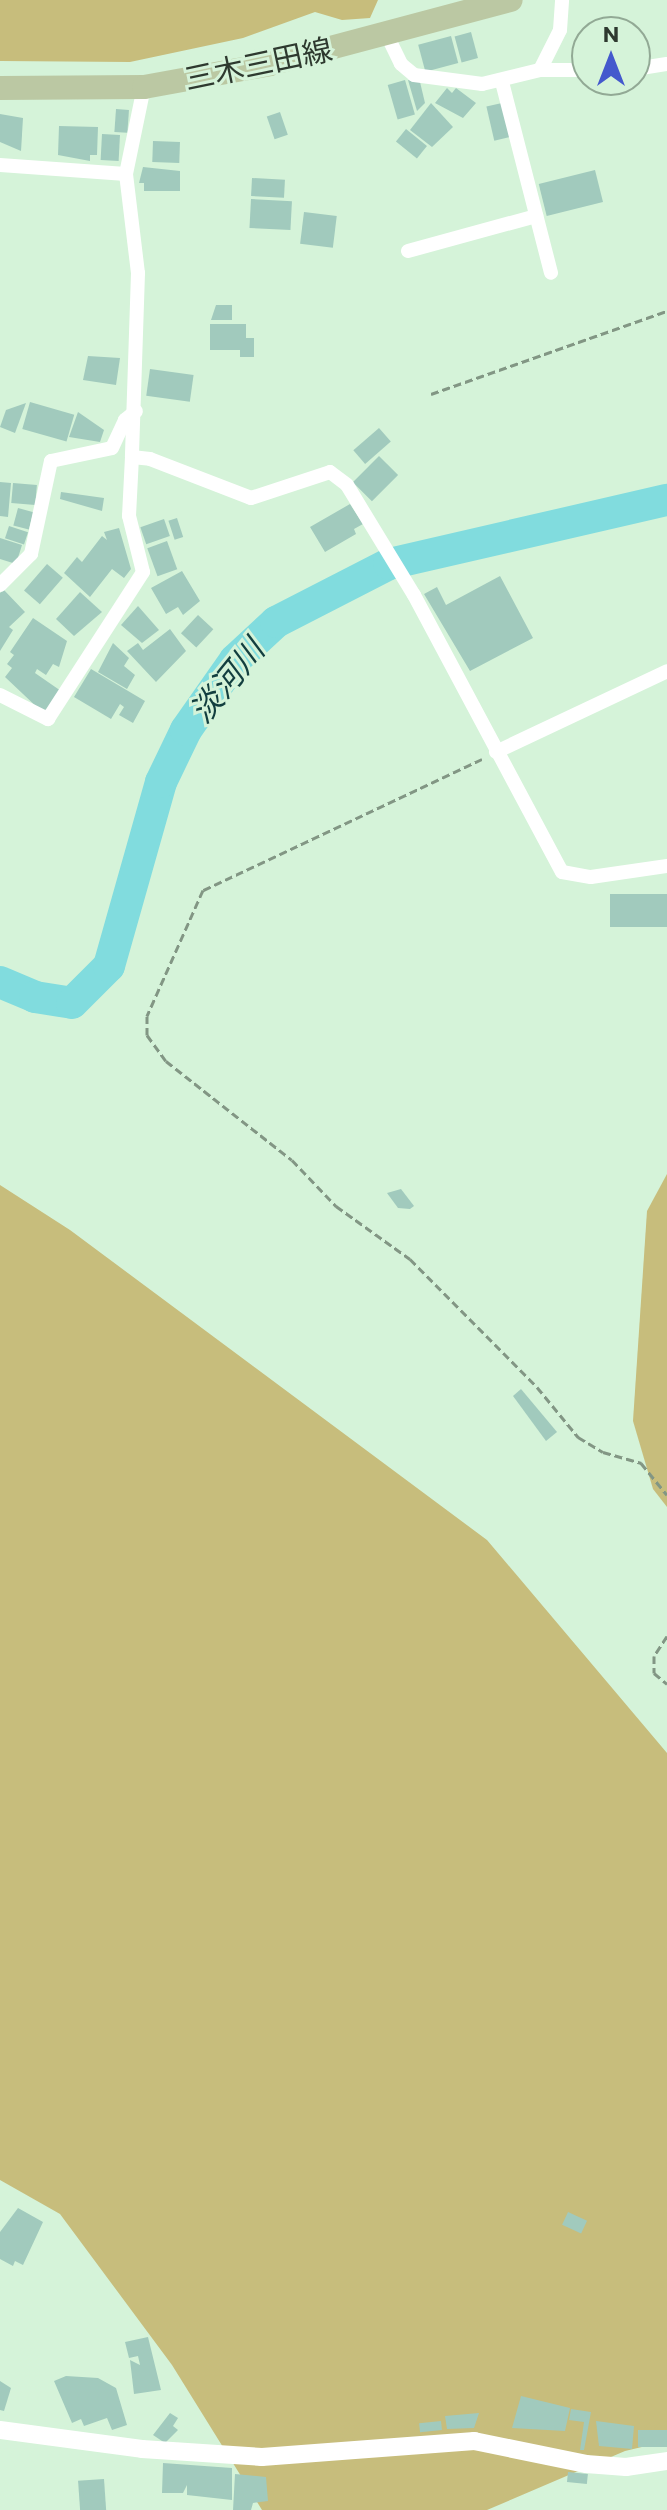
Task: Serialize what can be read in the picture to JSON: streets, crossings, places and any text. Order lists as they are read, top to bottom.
{
  "streets": {
    "main road": ["三木三田線"]
  },
  "water": ["淡河川"],
  "north": "top"
}
